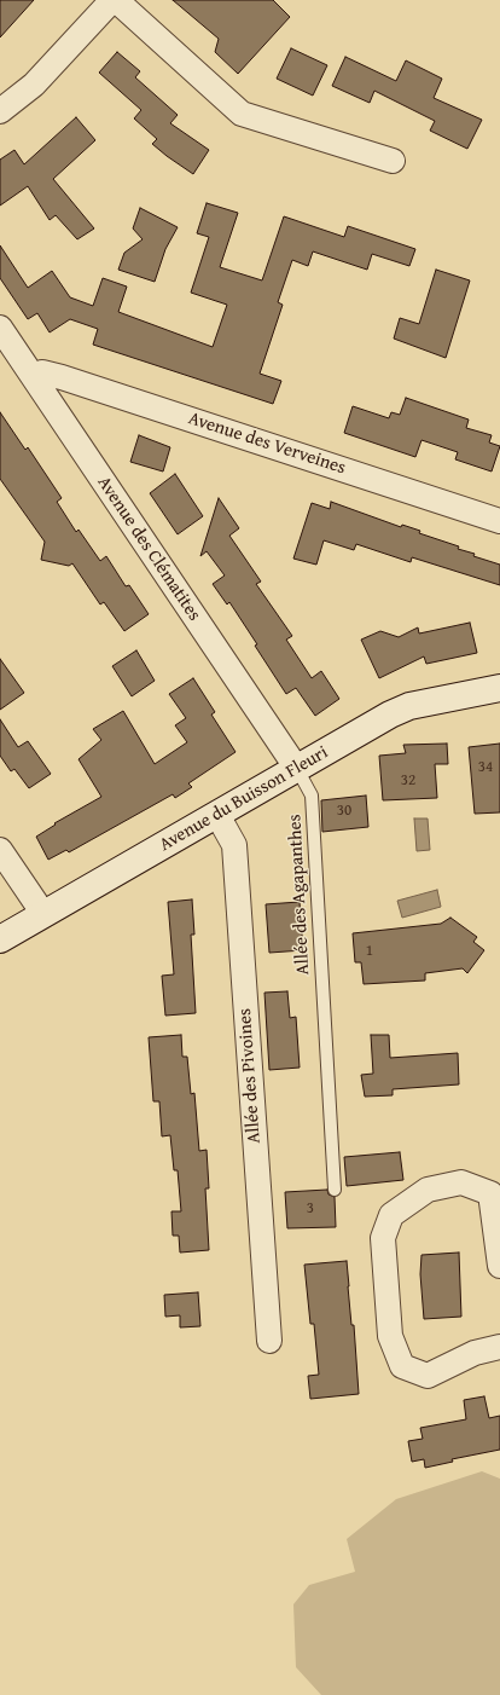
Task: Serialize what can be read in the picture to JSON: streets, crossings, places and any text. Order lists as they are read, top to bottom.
{
  "streets": {
    "street": [
      "Avenue des Verveines",
      "Avenue des Clématites",
      "Avenue du Buisson Fleuri",
      "Allée des Pivoines"
    ],
    "lane": ["Allée des Agapanthes"]
  },
  "crossings": [
    ["Avenue des Verveines", "Avenue des Clématites"],
    ["Avenue des Clématites", "Avenue du Buisson Fleuri"],
    ["Avenue des Clématites", "Allée des Agapanthes"],
    ["Avenue du Buisson Fleuri", "Allée des Agapanthes"],
    ["Avenue du Buisson Fleuri", "Allée des Pivoines"]
  ],
  "house_numbers": [
    "34",
    "32",
    "30",
    "1",
    "3"
  ]
}
